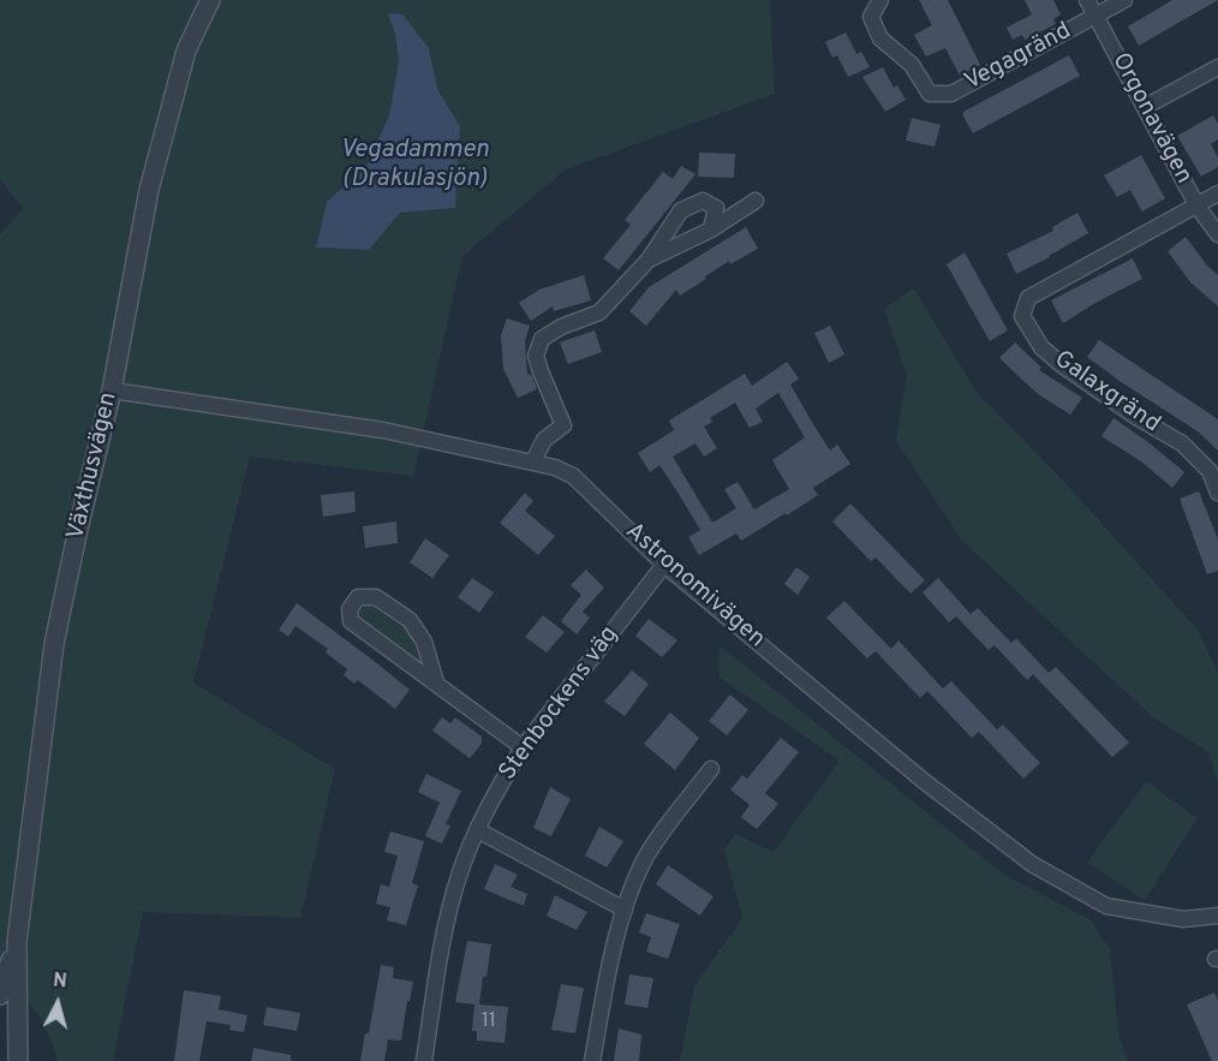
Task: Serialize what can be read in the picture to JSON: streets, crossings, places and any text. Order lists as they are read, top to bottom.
{
  "streets": {
    "street": [
      "Vegagränd",
      "Orgonavägen",
      "Galaxgränd",
      "Växthusvägen",
      "Astronomivägen",
      "Stenbockens väg"
    ]
  },
  "crossings": [
    ["Vegagränd", "Orgonavägen"],
    ["Orgonavägen", "Galaxgränd"],
    ["Växthusvägen", "Astronomivägen"],
    ["Astronomivägen", "Stenbockens väg"]
  ],
  "water": ["Vegadammen (Drakulasjön)"],
  "house_numbers": ["11"],
  "north": "top"
}
